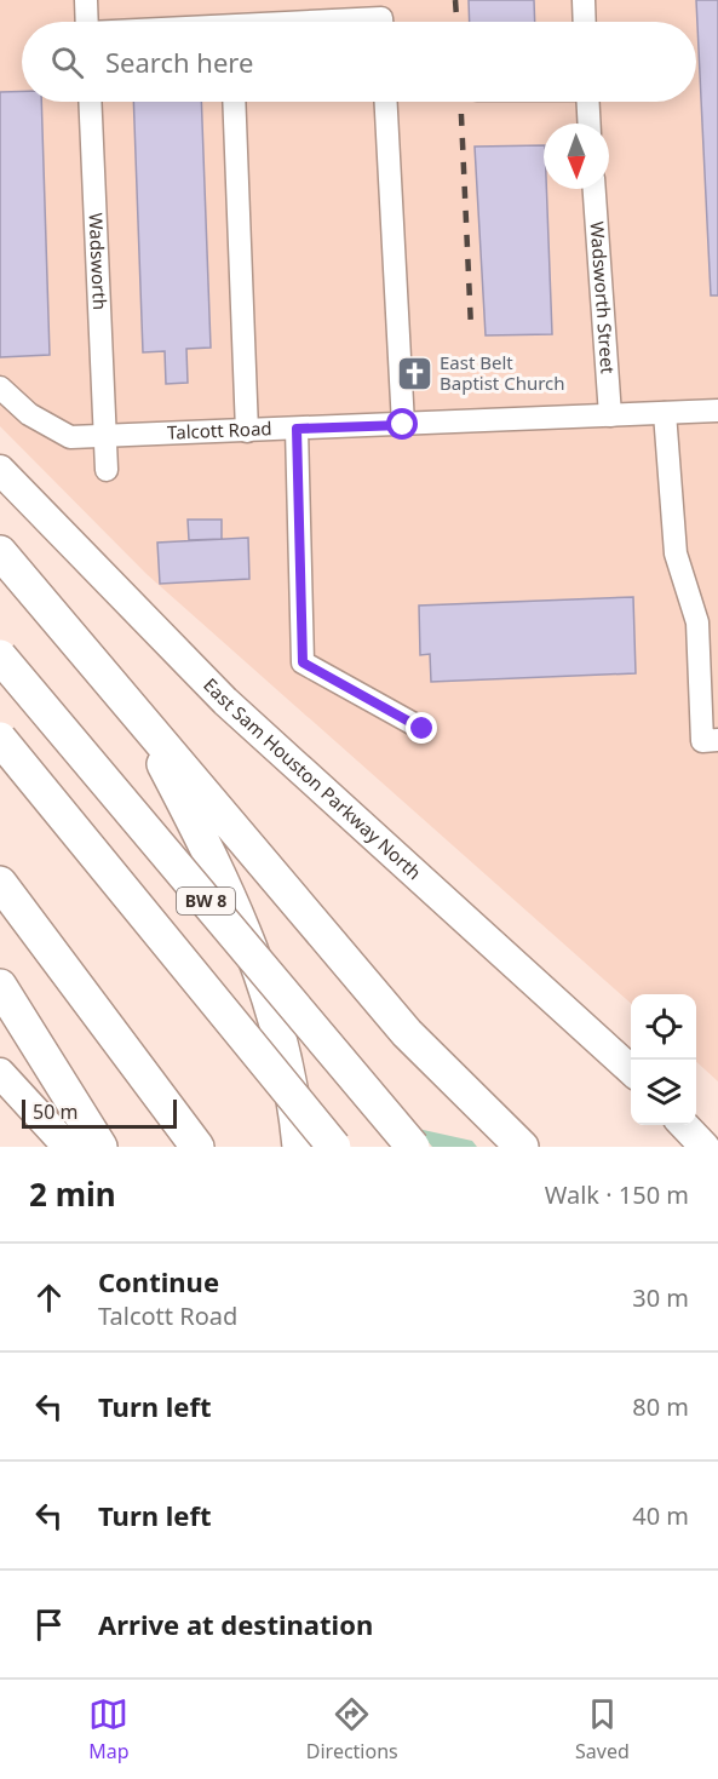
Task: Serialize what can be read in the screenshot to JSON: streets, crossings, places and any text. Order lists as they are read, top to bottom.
{
  "streets": {
    "highway": ["BW 8"],
    "main road": ["East Sam Houston Parkway North"],
    "lane": ["Wadsworth", "Wadsworth Street", "Talcott Road"]
  },
  "crossings": [
    ["Wadsworth", "Talcott Road"],
    ["Wadsworth Street", "Talcott Road"]
  ],
  "places": {
    "church": ["East Belt Baptist Church"]
  },
  "scale_bar": "50 m",
  "north": "bottom",
  "page": {
    "search": "Search here",
    "scale": "50 m",
    "heading": ["2 min", "Walk · 150 m"],
    "list": [
      ["Continue", "Talcott Road", "30 m"],
      ["Turn left", "80 m"],
      ["Turn left", "40 m"],
      "Arrive at destination"
    ],
    "nav": ["Map", "Directions", "Saved"]
  }
}
